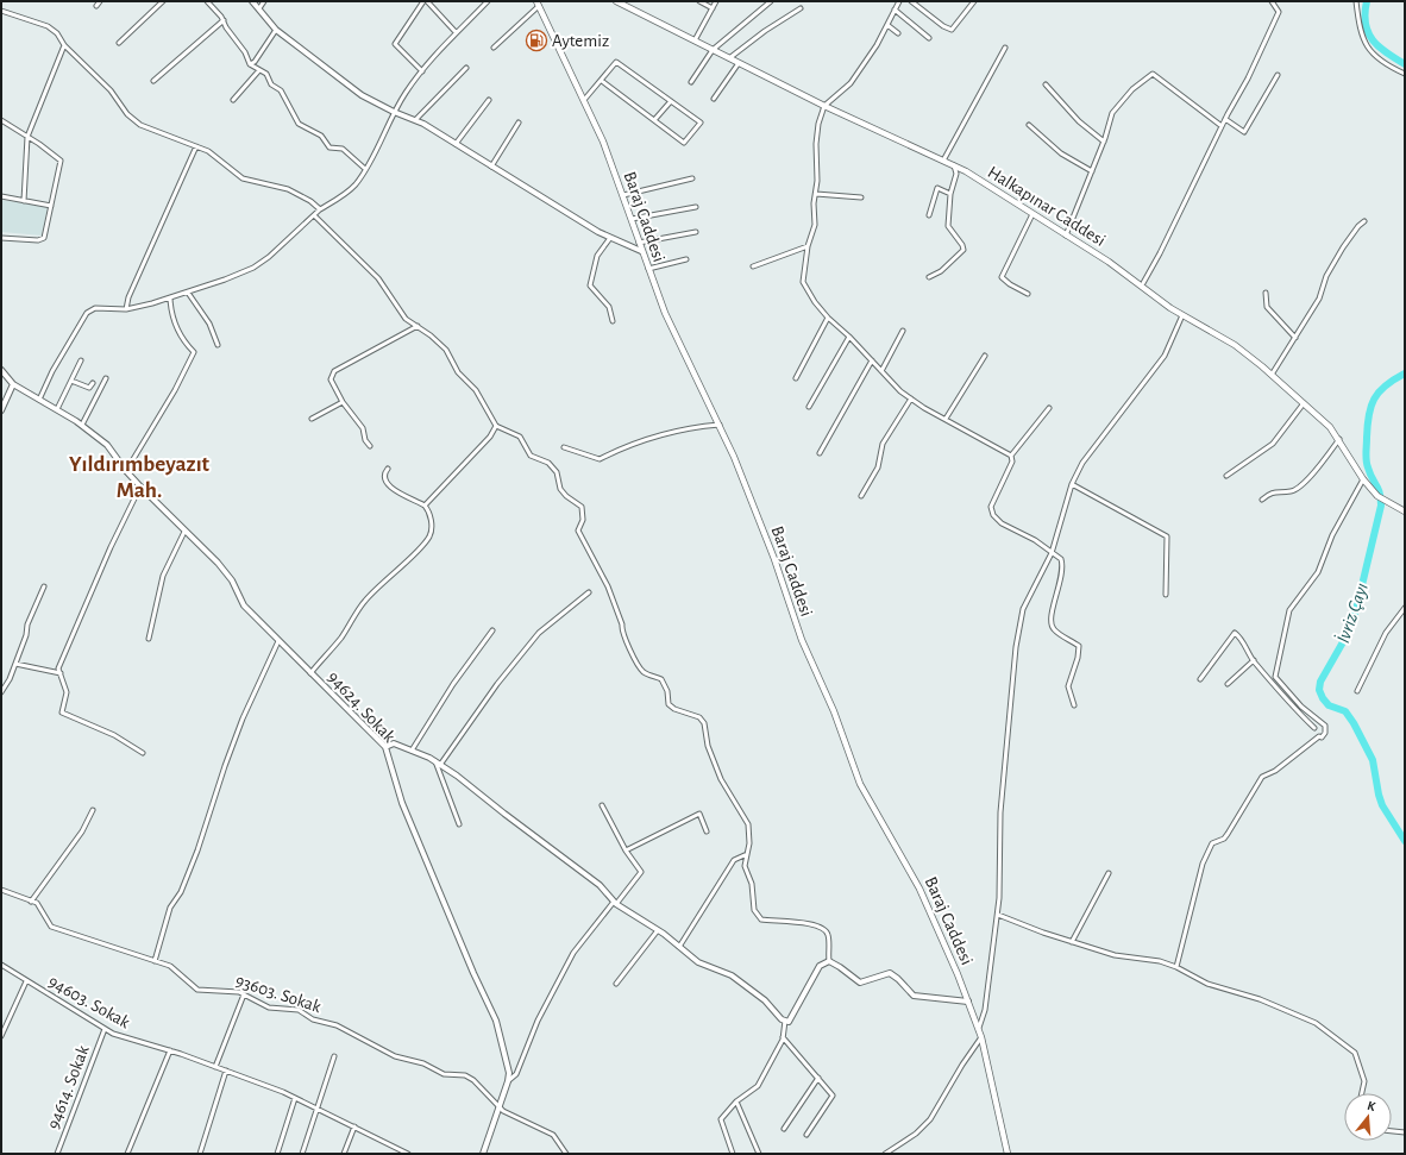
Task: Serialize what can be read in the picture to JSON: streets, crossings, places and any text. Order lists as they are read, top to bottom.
{
  "streets": {
    "main road": ["Halkapınar Caddesi", "Baraj Caddesi"],
    "street": [
      "94624. Sokak",
      "93603. Sokak",
      "94603. Sokak",
      "94614. Sokak"
    ]
  },
  "crossings": [
    ["94624. Sokak", "93603. Sokak"],
    ["94603. Sokak", "94614. Sokak"]
  ],
  "districts": ["Yıldırımbeyazıt Mah."],
  "water": ["İvriz Çayı"],
  "places": {
    "fuel station": ["Aytemiz"]
  },
  "north": "top"
}
